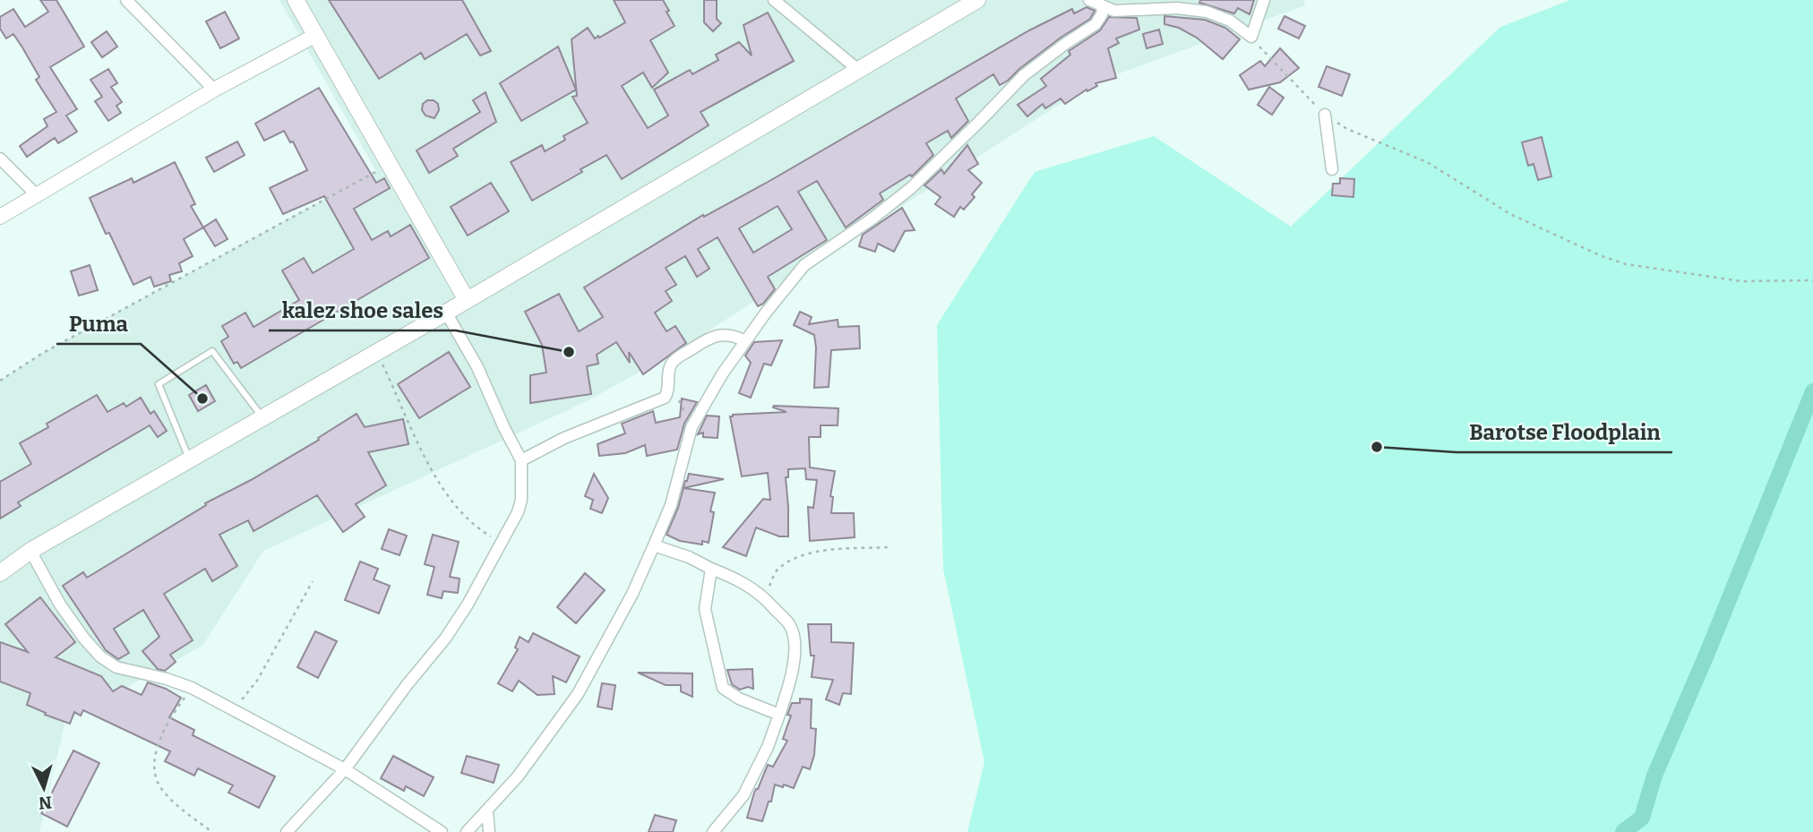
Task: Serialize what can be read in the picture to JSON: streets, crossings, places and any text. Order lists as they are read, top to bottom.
{
  "places": ["kalez shoe sales", "Puma", "Barotse Floodplain"],
  "north": "bottom"
}
